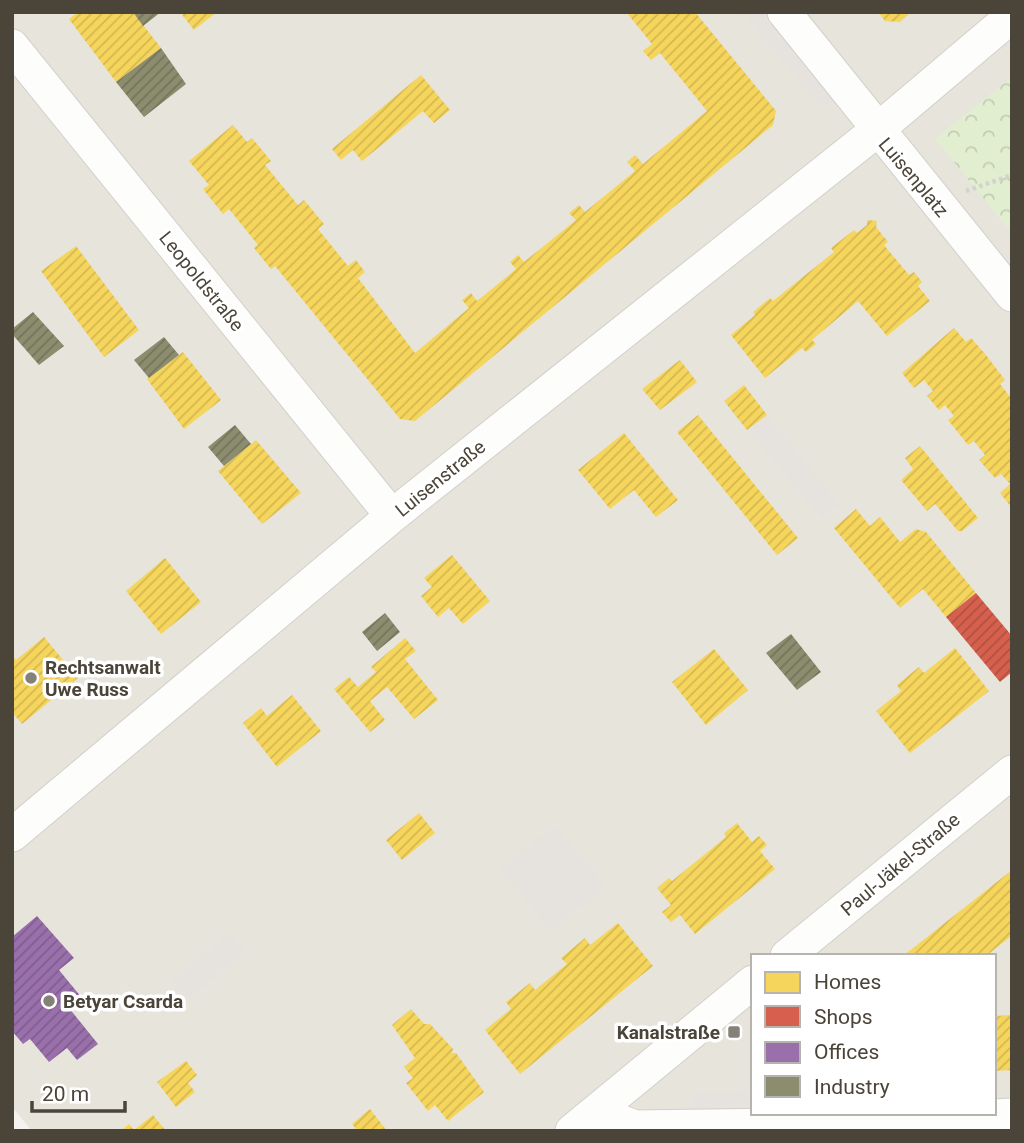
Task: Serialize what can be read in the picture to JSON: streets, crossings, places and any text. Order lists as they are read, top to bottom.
{
  "streets": {
    "street": [
      "Luisenplatz",
      "Leopoldstraße",
      "Luisenstraße",
      "Paul-Jäkel-Straße"
    ]
  },
  "crossings": [
    ["Luisenplatz", "Luisenstraße"],
    ["Leopoldstraße", "Luisenstraße"]
  ],
  "places": {
    "other": ["Rechtsanwalt Uwe Russ", "Betyar Csarda"],
    "transit": ["Kanalstraße"]
  },
  "legend": [
    "Homes",
    "Shops",
    "Offices",
    "Industry"
  ],
  "scale_bar": "20 m"
}
